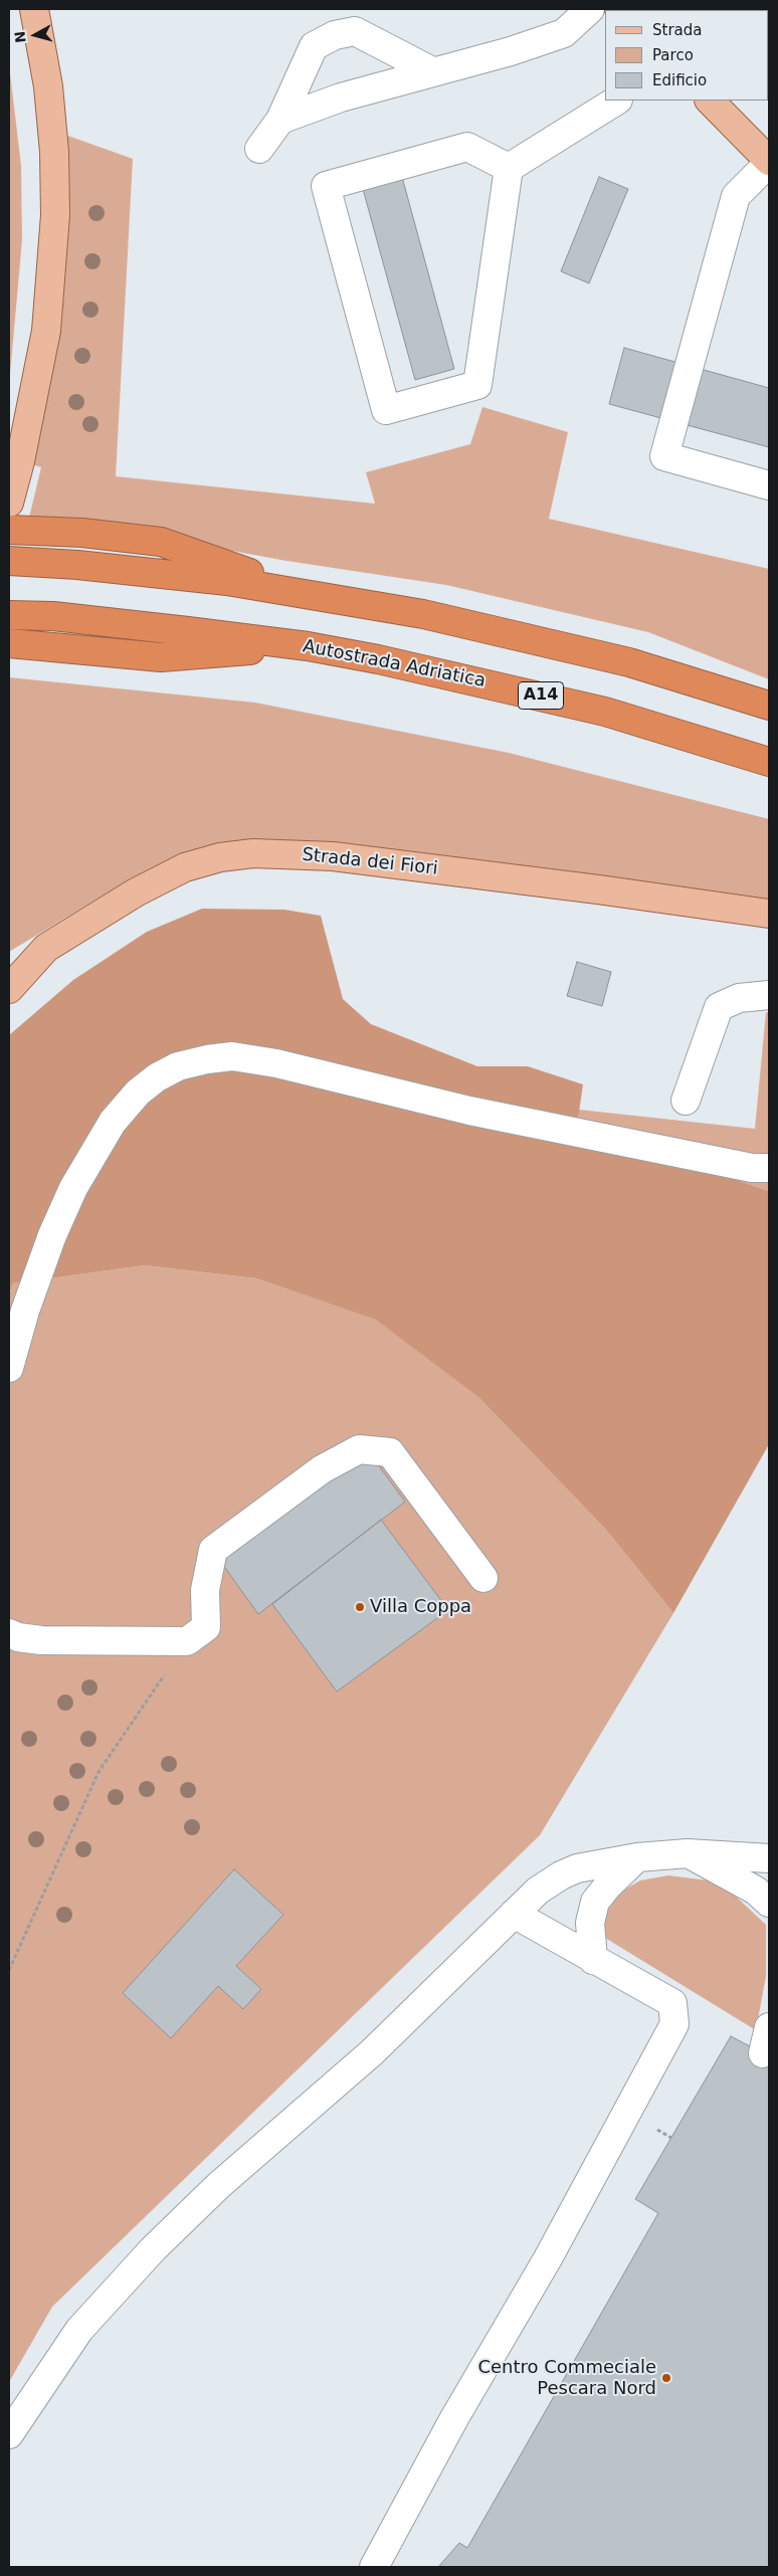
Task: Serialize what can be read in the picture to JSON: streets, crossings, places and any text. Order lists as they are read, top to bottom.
{
  "streets": {
    "highway": ["Autostrada Adriatica", "A14"],
    "main road": ["Strada dei Fiori"]
  },
  "places": ["Villa Coppa", "Centro Commeciale Pescara Nord"],
  "legend": ["Strada", "Parco", "Edificio"],
  "north": "left"
}
